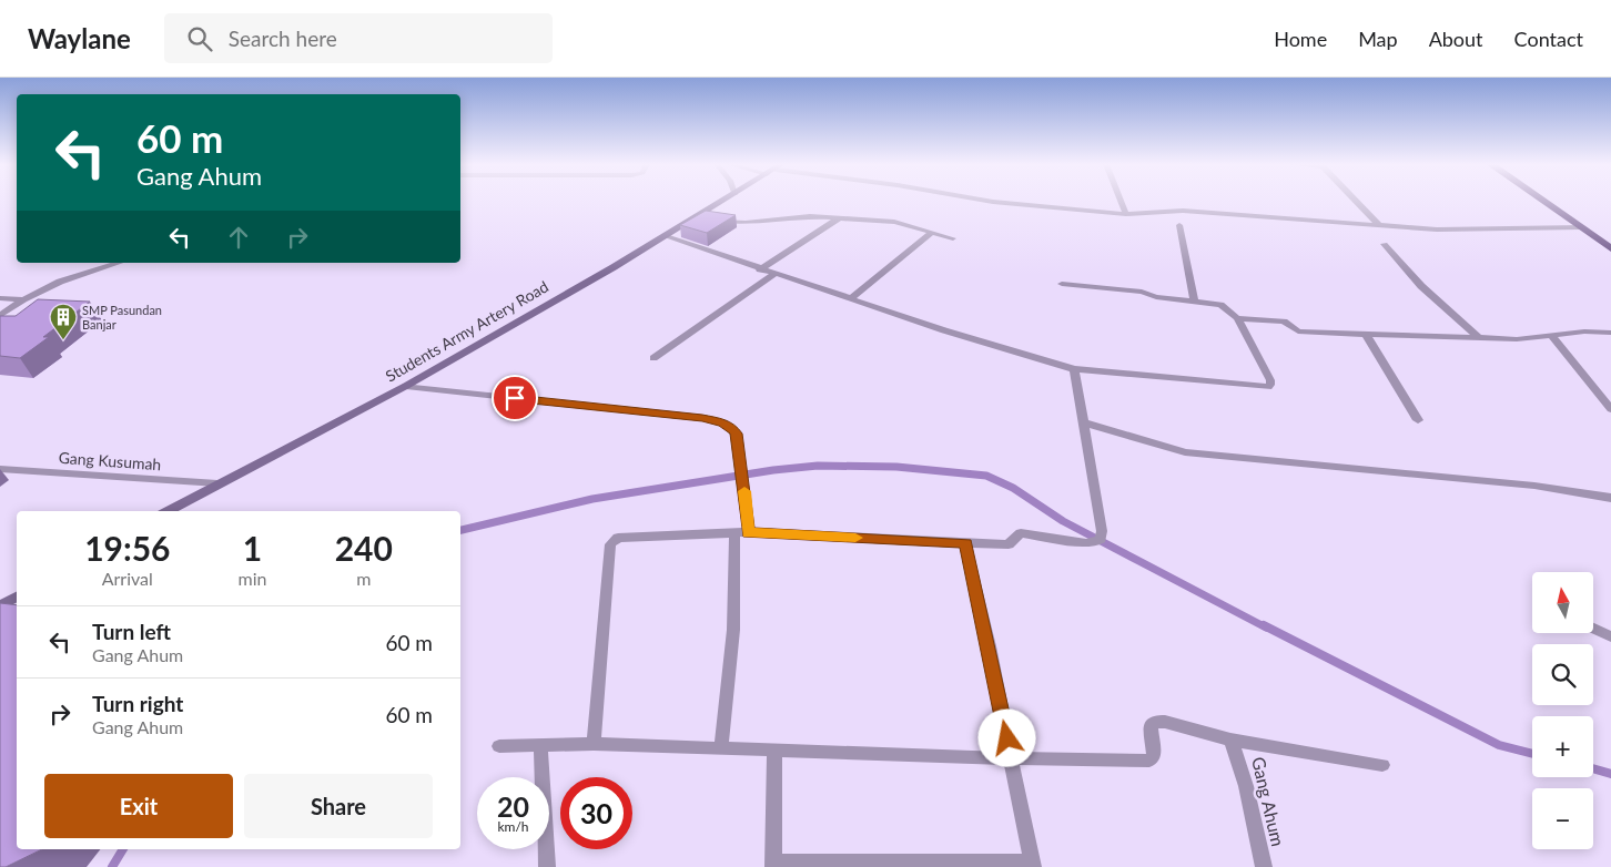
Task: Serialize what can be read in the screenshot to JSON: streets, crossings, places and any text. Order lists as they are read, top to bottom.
{
  "streets": {
    "main road": ["Students Army Artery Road"],
    "street": ["Gang Kusumah", "Gang Ahum"]
  },
  "crossings": [
    ["Students Army Artery Road", "Gang Kusumah"]
  ],
  "places": {
    "building": ["SMP Pasundan Banjar"]
  },
  "north": "top",
  "page": {
    "header": "Waylane",
    "search": "Search here",
    "nav": [
      "Home",
      "Map",
      "About",
      "Contact"
    ],
    "turn": ["60 m", "Gang Ahum"],
    "eta": [
      "19:56",
      "Arrival",
      "1",
      "min",
      "240",
      "m"
    ],
    "map_buttons": ["+", "−"],
    "list": [
      {
        "name": "Turn left",
        "note": "Gang Ahum",
        "value": "60 m"
      },
      {
        "name": "Turn right",
        "note": "Gang Ahum",
        "value": "60 m"
      }
    ],
    "buttons": ["Exit", "Share"],
    "speed": "20 km/h",
    "limit": "30"
  }
}
